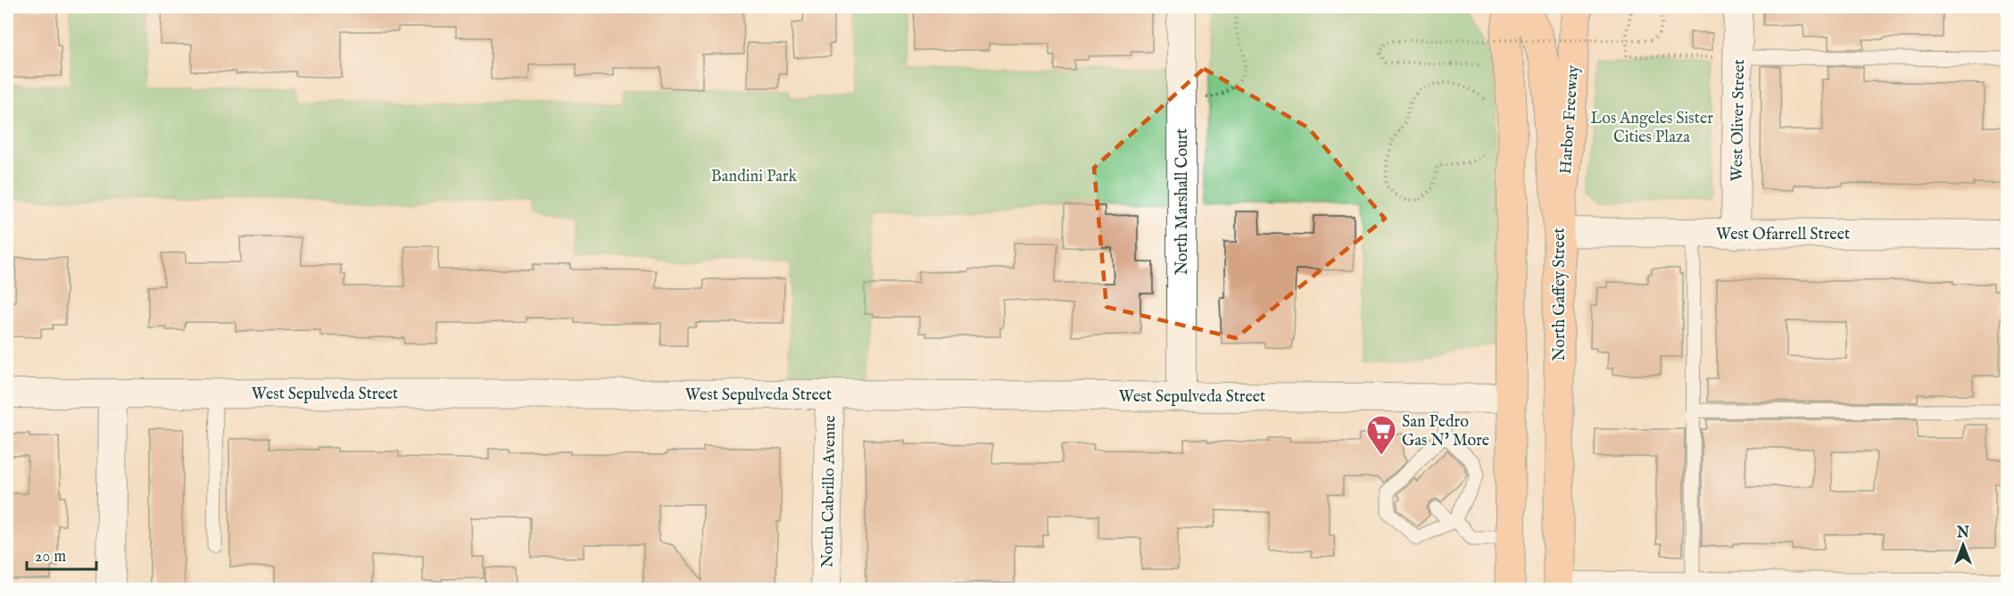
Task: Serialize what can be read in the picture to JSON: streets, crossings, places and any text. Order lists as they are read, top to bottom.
{
  "streets": {
    "main road": ["Harbor Freeway", "North Gaffey Street"],
    "street": [
      "West Oliver Street",
      "North Marshall Court",
      "West Ofarrell Street",
      "West Sepulveda Street",
      "North Cabrillo Avenue"
    ]
  },
  "crossings": [
    ["Harbor Freeway", "West Ofarrell Street"],
    ["Harbor Freeway", "North Gaffey Street"],
    ["West Oliver Street", "West Ofarrell Street"],
    ["North Marshall Court", "West Sepulveda Street"],
    ["West Ofarrell Street", "North Gaffey Street"],
    ["West Sepulveda Street", "North Cabrillo Avenue"]
  ],
  "parks": ["Los Angeles Sister Cities Plaza", "Bandini Park"],
  "places": {
    "supermarket": ["San Pedro Gas N' More"]
  },
  "scale_bar": "20 m",
  "north": "top"
}
